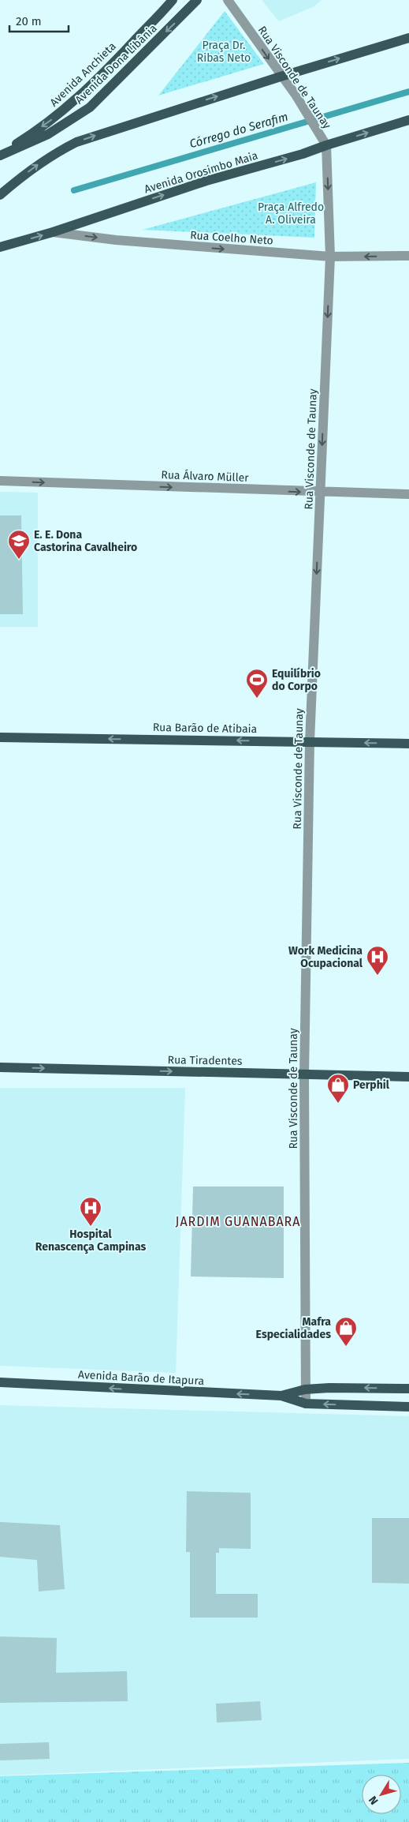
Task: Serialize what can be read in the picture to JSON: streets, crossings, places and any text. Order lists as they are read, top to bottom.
{
  "streets": {
    "main road": [
      "Avenida Dona Libânia",
      "Avenida Anchieta",
      "Avenida Orosimbo Maia",
      "Rua Barão de Atibaia",
      "Rua Tiradentes",
      "Avenida Barão de Itapura"
    ],
    "street": ["Rua Visconde de Taunay", "Rua Coelho Neto", "Rua Álvaro Müller"]
  },
  "crossings": [
    ["Avenida Dona Libânia", "Avenida Anchieta"],
    ["Rua Visconde de Taunay", "Avenida Orosimbo Maia"],
    ["Rua Visconde de Taunay", "Rua Coelho Neto"],
    ["Rua Visconde de Taunay", "Rua Álvaro Müller"],
    ["Rua Visconde de Taunay", "Rua Barão de Atibaia"],
    ["Rua Visconde de Taunay", "Rua Tiradentes"],
    ["Rua Visconde de Taunay", "Avenida Barão de Itapura"],
    ["Avenida Orosimbo Maia", "Rua Coelho Neto"]
  ],
  "one_way": [
    "Rua Visconde de Taunay",
    "Rua Álvaro Müller",
    "Rua Barão de Atibaia",
    "Rua Tiradentes",
    "Avenida Barão de Itapura"
  ],
  "districts": ["JARDIM GUANABARA"],
  "water": ["Córrego do Serafim"],
  "parks": ["Praça Dr. Ribas Neto", "Praça Alfredo A. Oliveira"],
  "places": {
    "school or university": ["E. E. Dona Castorina Cavalheiro"],
    "sports": ["Equilíbrio do Corpo"],
    "hospital": ["Work Medicina Ocupacional", "Hospital Renascença Campinas"],
    "shop": ["Perphil", "Mafra Especialidades"]
  },
  "scale_bar": "20 m",
  "north": "bottom left"
}
